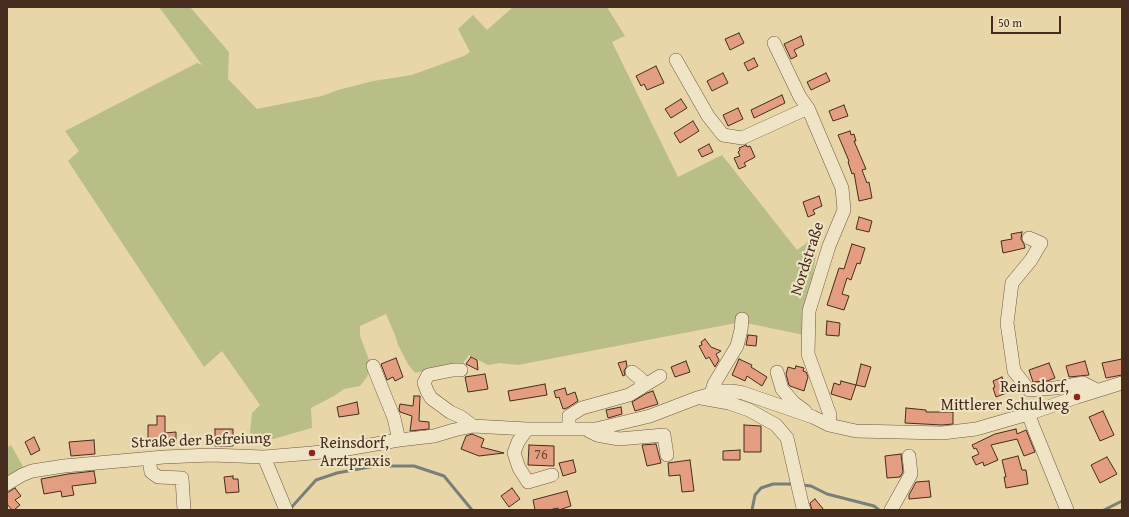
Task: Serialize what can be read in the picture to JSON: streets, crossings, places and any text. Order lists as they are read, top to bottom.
{
  "streets": {
    "street": ["Nordstraße", "Straße der Befreiung"]
  },
  "crossings": [
    ["Nordstraße", "Straße der Befreiung"]
  ],
  "places": ["Reinsdorf, Mittlerer Schulweg", "Reinsdorf, Arztpraxis"],
  "house_numbers": ["76"],
  "scale_bar": "50 m"
}
